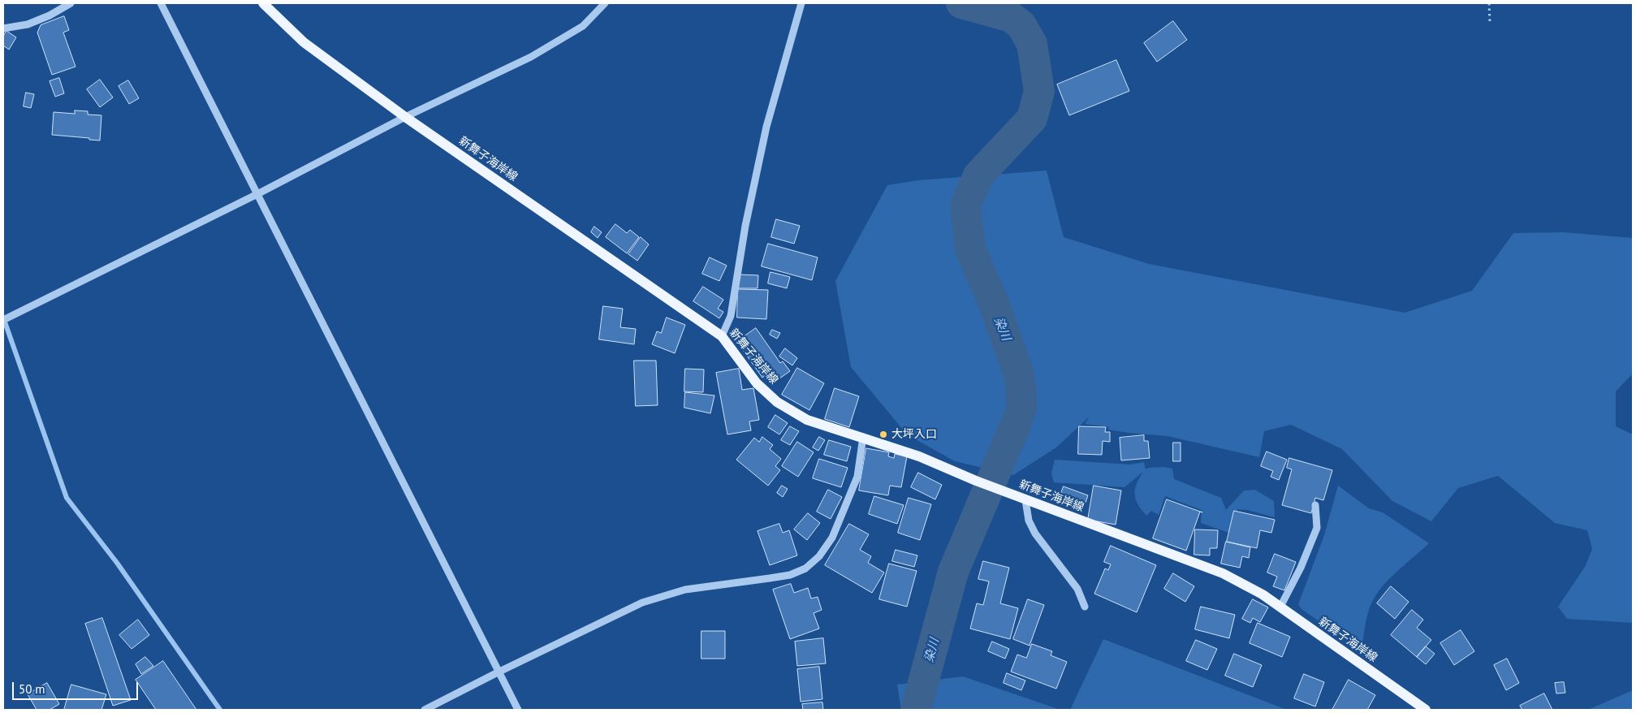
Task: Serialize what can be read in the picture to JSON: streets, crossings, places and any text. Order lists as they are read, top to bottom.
{
  "streets": {
    "main road": ["新舞子海岸線"]
  },
  "water": ["染川"],
  "places": ["大坪入口"],
  "scale_bar": "50 m"
}
